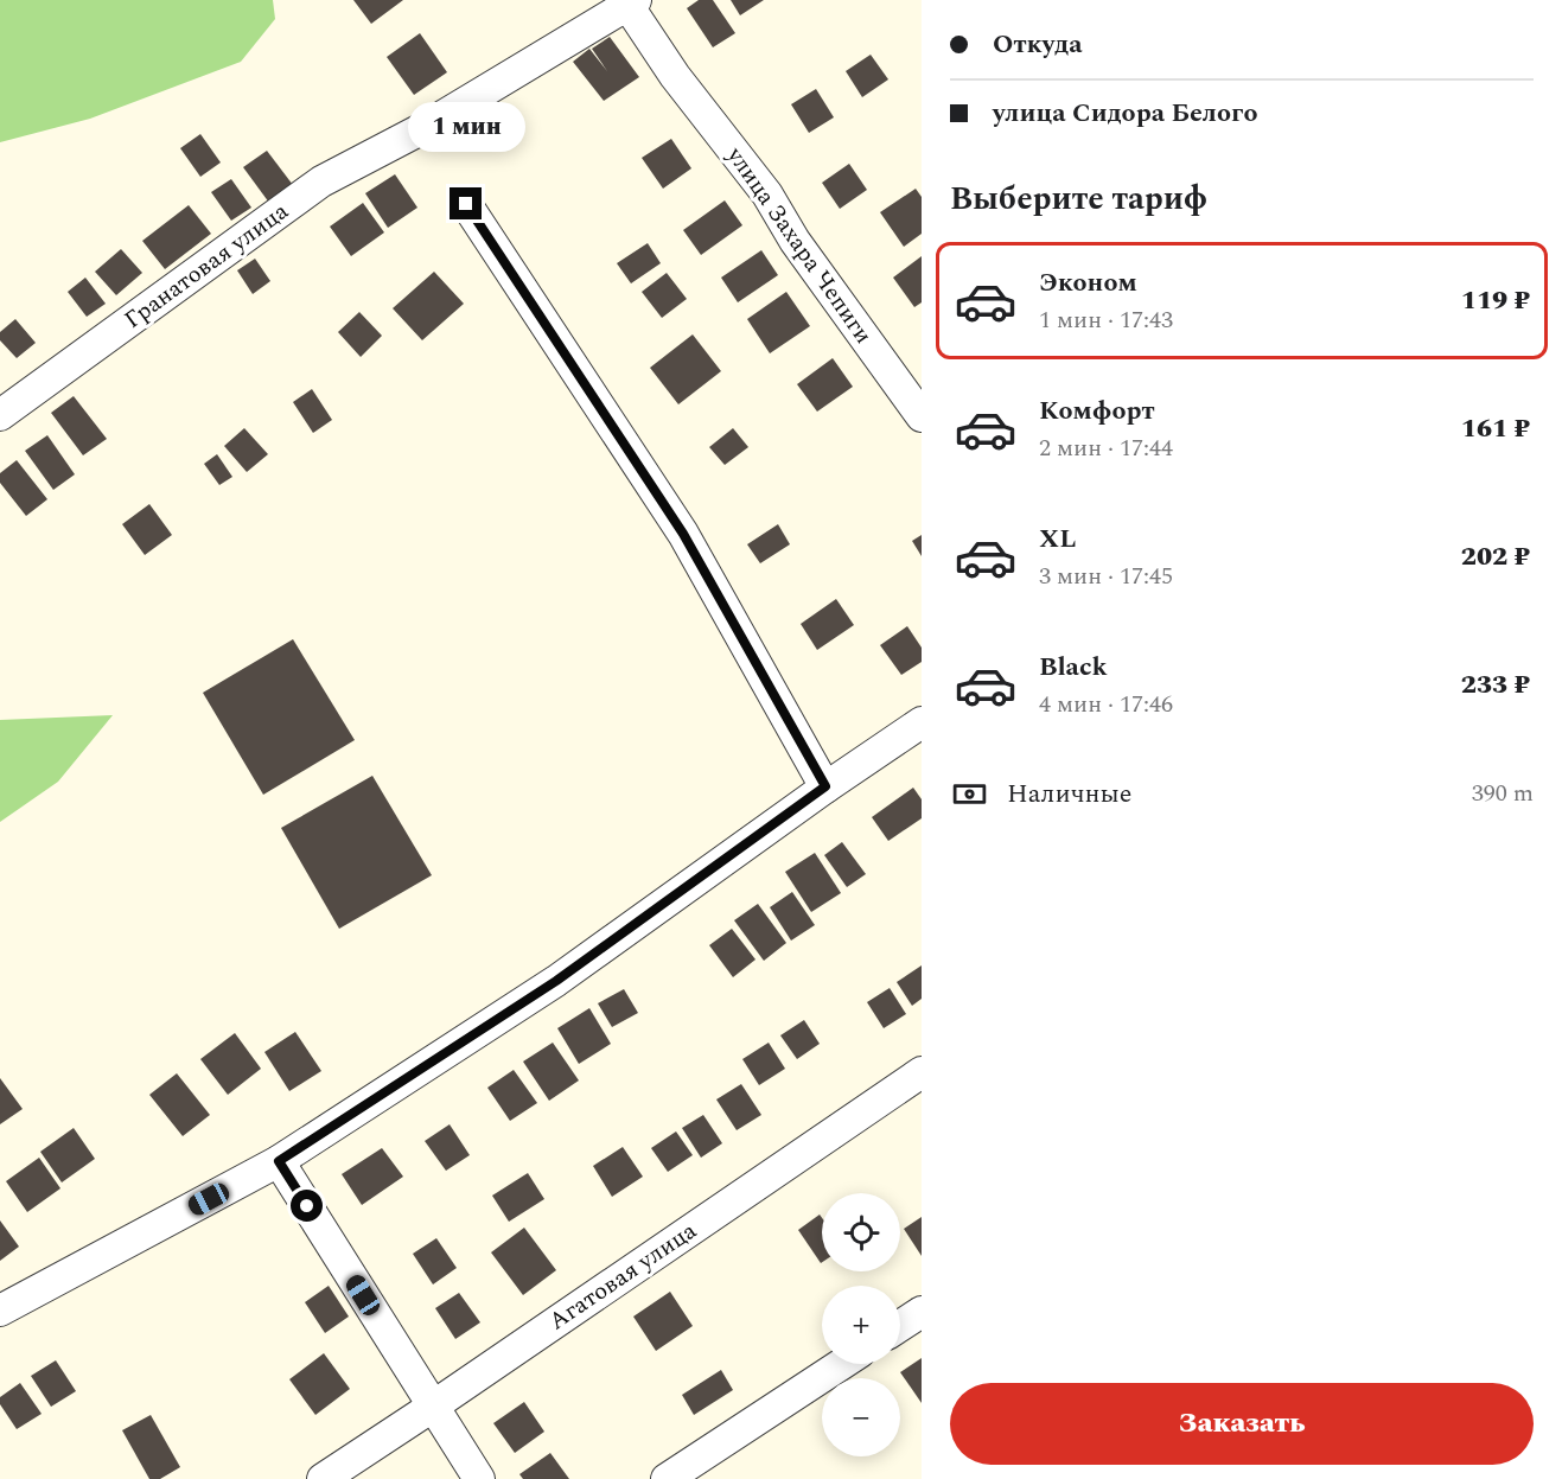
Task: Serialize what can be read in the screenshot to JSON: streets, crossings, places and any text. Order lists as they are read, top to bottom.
{
  "streets": {
    "street": ["улица Захара Чепиги", "Гранатовая улица", "Агатовая улица"]
  },
  "crossings": [
    ["улица Захара Чепиги", "Гранатовая улица"]
  ],
  "page": {
    "banner": ["Откуда", "улица Сидора Белого"],
    "bubble": "1 мин",
    "heading": "Выберите тариф",
    "list": [
      {
        "name": "Эконом",
        "note": "1 мин · 17:43",
        "value": "119 ₽"
      },
      {
        "name": "Комфорт",
        "note": "2 мин · 17:44",
        "value": "161 ₽"
      },
      {
        "name": "XL",
        "note": "3 мин · 17:45",
        "value": "202 ₽"
      },
      {
        "name": "Black",
        "note": "4 мин · 17:46",
        "value": "233 ₽"
      }
    ],
    "pay": ["Наличные", "390 m"],
    "map_buttons": ["+", "−"],
    "buttons": "Заказать"
  }
}
